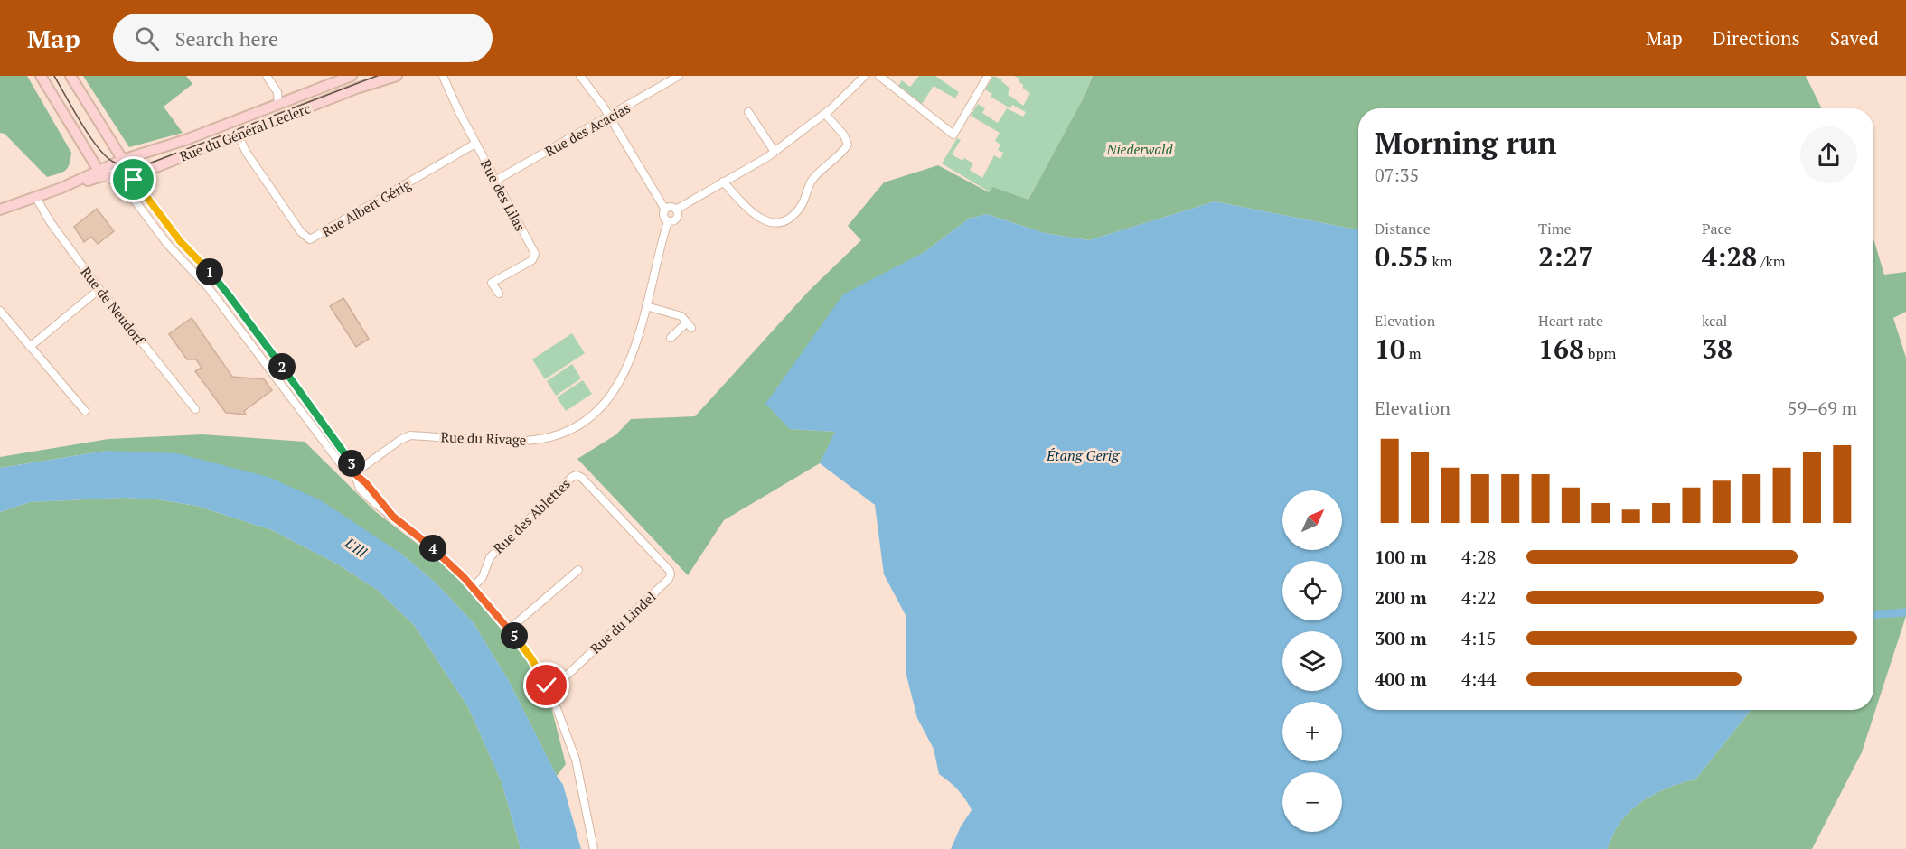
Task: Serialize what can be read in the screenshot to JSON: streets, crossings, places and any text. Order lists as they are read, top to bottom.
{
  "streets": {
    "main road": ["Rue du Général Leclerc"],
    "street": [
      "Rue des Acacias",
      "Rue des Lilas",
      "Rue Albert Gérig",
      "Rue de Neudorf",
      "Rue du Rivage",
      "Rue des Ablettes",
      "Rue du Lindel"
    ]
  },
  "crossings": [
    ["Rue des Acacias", "Rue des Lilas"],
    ["Rue du Général Leclerc", "Rue Albert Gérig"],
    ["Rue du Général Leclerc", "Rue de Neudorf"],
    ["Rue des Lilas", "Rue Albert Gérig"],
    ["Rue des Ablettes", "Rue du Lindel"]
  ],
  "water": ["Étang Gerig", "L'Ill"],
  "parks": ["Niederwald"],
  "north": "top right",
  "page": {
    "header": "Map",
    "search": "Search here",
    "nav": ["Map", "Directions", "Saved"],
    "heading": ["Morning run", "07:35"],
    "stats": [
      ["Distance", "0.55 km"],
      ["Time", "2:27"],
      ["Pace", "4:28 /km"],
      ["Elevation", "10 m"],
      ["Heart rate", "168 bpm"],
      ["kcal", "38"]
    ],
    "pins": [
      "1",
      "2",
      "3",
      "4",
      "5"
    ],
    "chart": ["Elevation", "59–69 m"],
    "map_buttons": ["+", "−"],
    "list": [
      {
        "name": "100 m",
        "note": "4:28"
      },
      {
        "name": "200 m",
        "note": "4:22"
      },
      {
        "name": "300 m",
        "note": "4:15"
      },
      {
        "name": "400 m",
        "note": "4:44"
      }
    ]
  }
}
